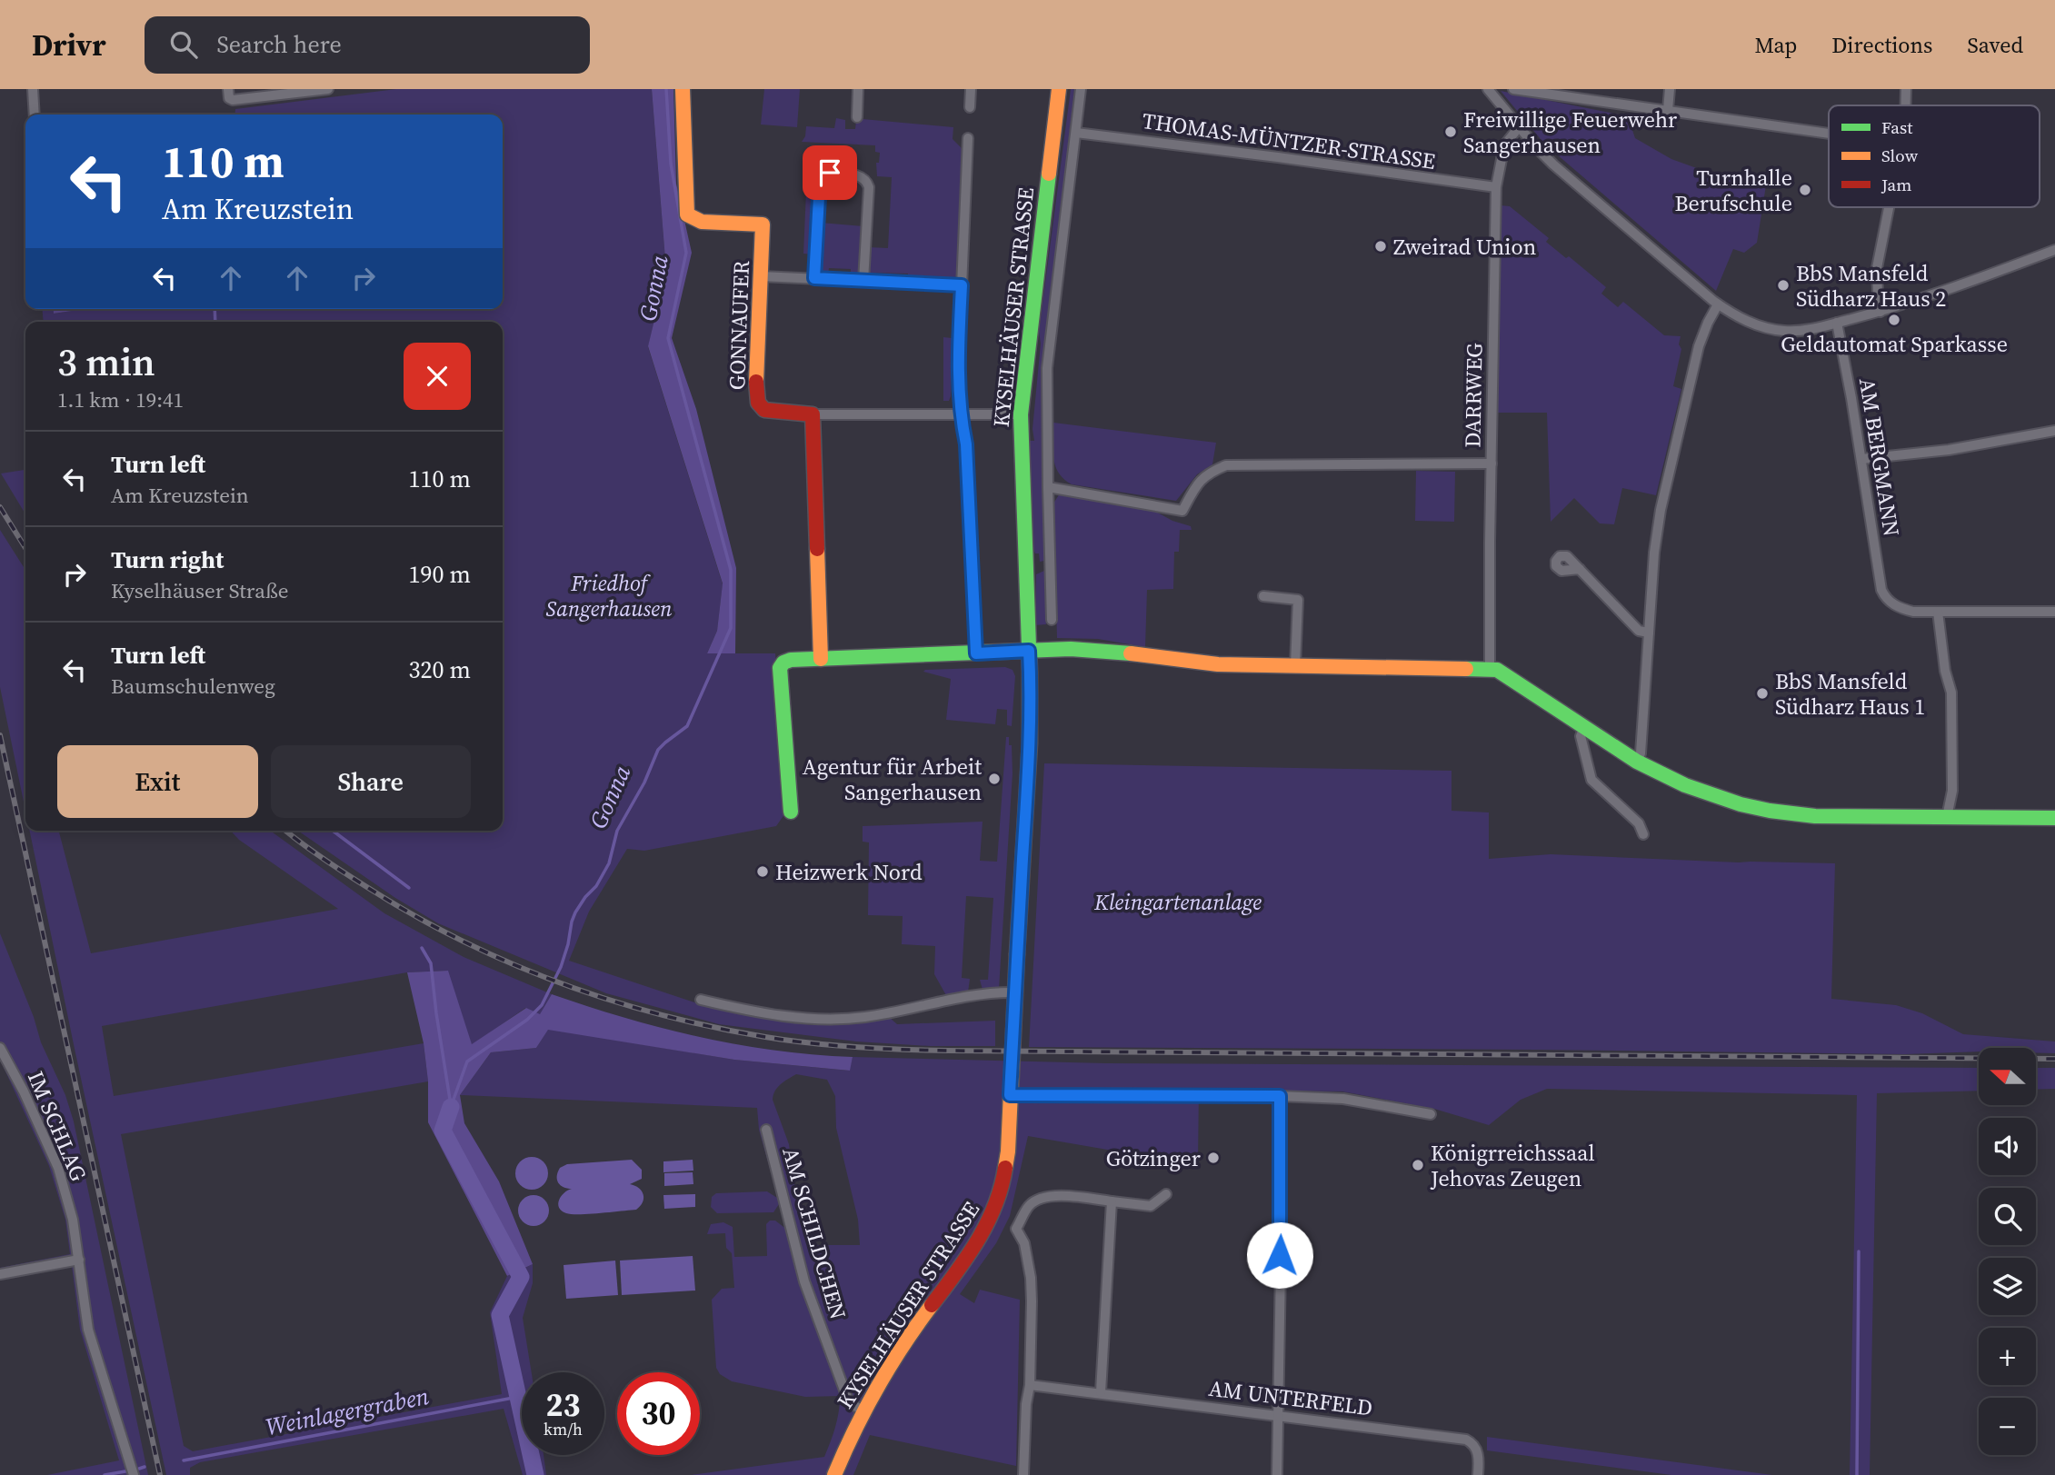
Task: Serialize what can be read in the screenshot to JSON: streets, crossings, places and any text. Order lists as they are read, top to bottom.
{
  "streets": {
    "street": [
      "THOMAS-MÜNTZER-STRASSE",
      "KYSELHÄUSER STRASSE",
      "GONNAUFER",
      "DARRWEG",
      "AM BERGMANN",
      "IM SCHLAG",
      "AM SCHILDCHEN",
      "AM UNTERFELD"
    ]
  },
  "crossings": [
    ["THOMAS-MÜNTZER-STRASSE", "KYSELHÄUSER STRASSE"],
    ["THOMAS-MÜNTZER-STRASSE", "DARRWEG"],
    ["KYSELHÄUSER STRASSE", "AM SCHILDCHEN"]
  ],
  "water": ["Gonna", "Weinlagergraben"],
  "parks": ["Friedhof Sangerhausen", "Kleingartenanlage"],
  "places": [
    "Freiwillige Feuerwehr Sangerhausen",
    "Turnhalle Berufschule",
    "Zweirad Union",
    "BbS Mansfeld Südharz Haus 2",
    "Geldautomat Sparkasse",
    "BbS Mansfeld Südharz Haus 1",
    "Agentur für Arbeit Sangerhausen",
    "Heizwerk Nord",
    "Götzinger",
    "Königrreichssaal Jehovas Zeugen"
  ],
  "legend": ["Fast", "Slow", "Jam"],
  "north": "left",
  "page": {
    "header": "Drivr",
    "search": "Search here",
    "nav": ["Map", "Directions", "Saved"],
    "turn": ["110 m", "Am Kreuzstein"],
    "heading": ["3 min", "1.1 km · 19:41"],
    "list": [
      {
        "name": "Turn left",
        "note": "Am Kreuzstein",
        "value": "110 m"
      },
      {
        "name": "Turn right",
        "note": "Kyselhäuser Straße",
        "value": "190 m"
      },
      {
        "name": "Turn left",
        "note": "Baumschulenweg",
        "value": "320 m"
      }
    ],
    "buttons": ["Exit", "Share"],
    "map_buttons": ["+", "−"],
    "speed": "23 km/h",
    "limit": "30"
  }
}
